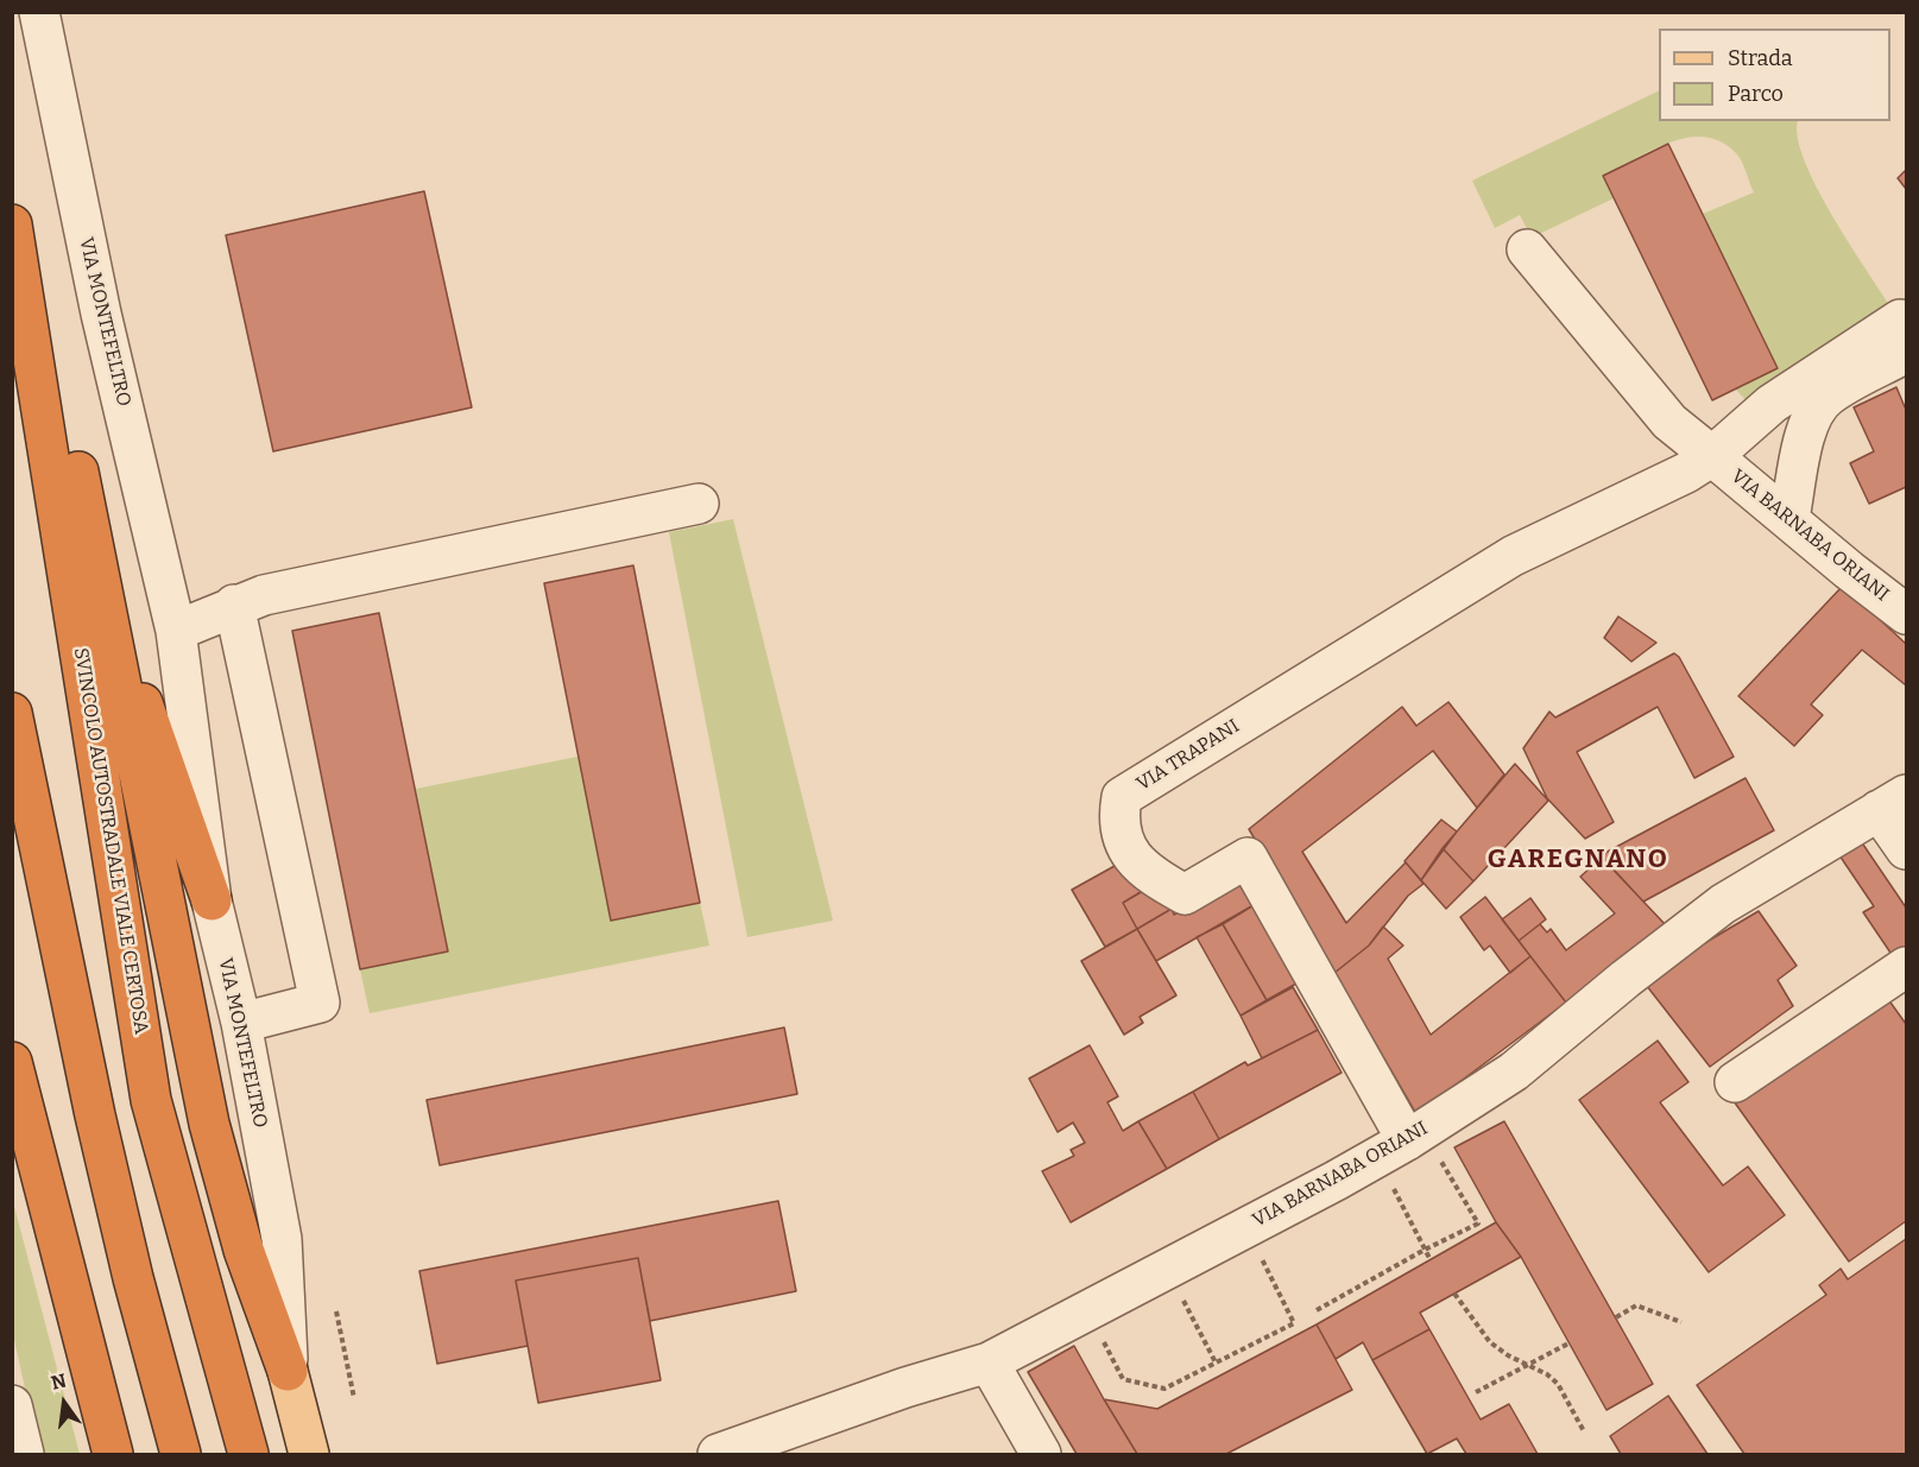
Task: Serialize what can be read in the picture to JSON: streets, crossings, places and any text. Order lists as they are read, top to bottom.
{
  "streets": {
    "highway": ["SVINCOLO AUTOSTRADALE VIALE CERTOSA"],
    "main road": ["VIA MONTEFELTRO"],
    "street": ["VIA BARNABA ORIANI", "VIA TRAPANI"]
  },
  "crossings": [
    ["VIA BARNABA ORIANI", "VIA TRAPANI"]
  ],
  "districts": ["GAREGNANO"],
  "legend": ["Strada", "Parco"],
  "north": "top"
}
